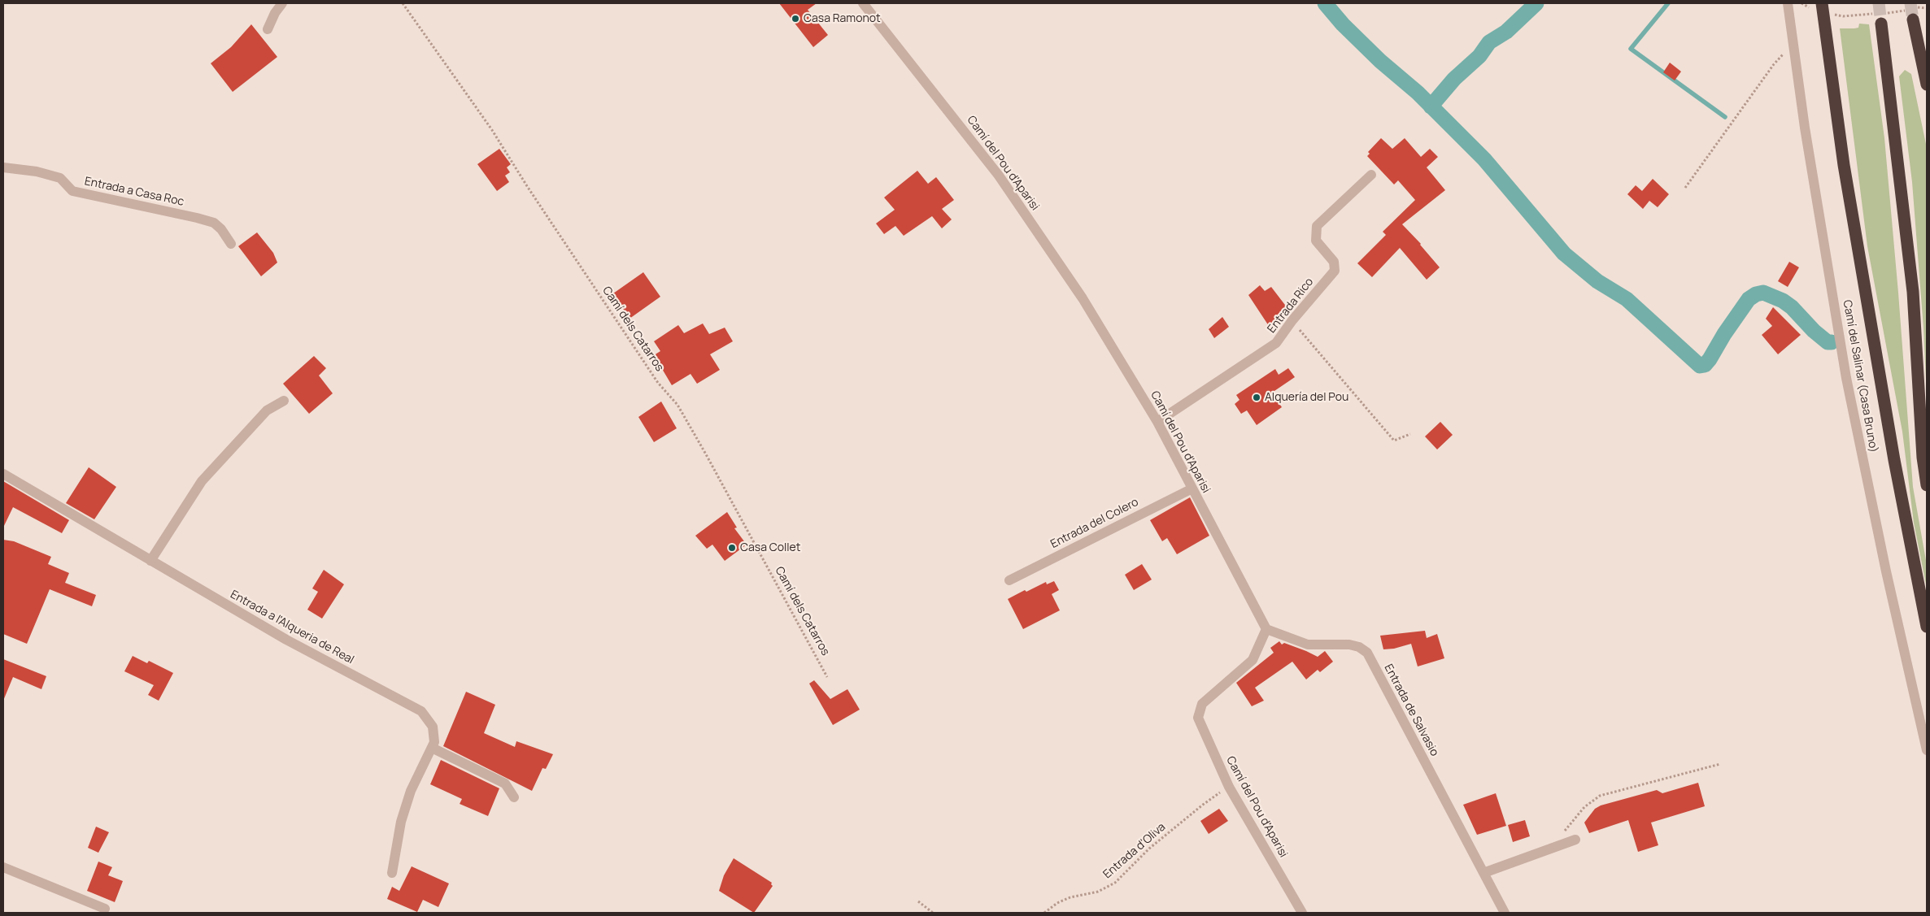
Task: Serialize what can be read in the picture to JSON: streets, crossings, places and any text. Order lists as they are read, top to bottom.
{
  "streets": {
    "street": [
      "Camí del Pou d'Aparisi",
      "Entrada a Casa Roc",
      "Entrada Rico",
      "Camí del Salinar (Casa Bruno)",
      "Entrada del Colero",
      "Entrada a l'Alqueria de Real",
      "Entrada de Salvasio"
    ],
    "path": ["Camí dels Catarros", "Entrada d'Oliva"]
  },
  "crossings": [
    ["Camí del Pou d'Aparisi", "Entrada Rico"],
    ["Camí del Pou d'Aparisi", "Entrada del Colero"],
    ["Camí del Pou d'Aparisi", "Entrada de Salvasio"],
    ["Camí del Pou d'Aparisi", "Entrada d'Oliva"]
  ],
  "places": ["Casa Ramonot", "Alquería del Pou", "Casa Collet"]
}
